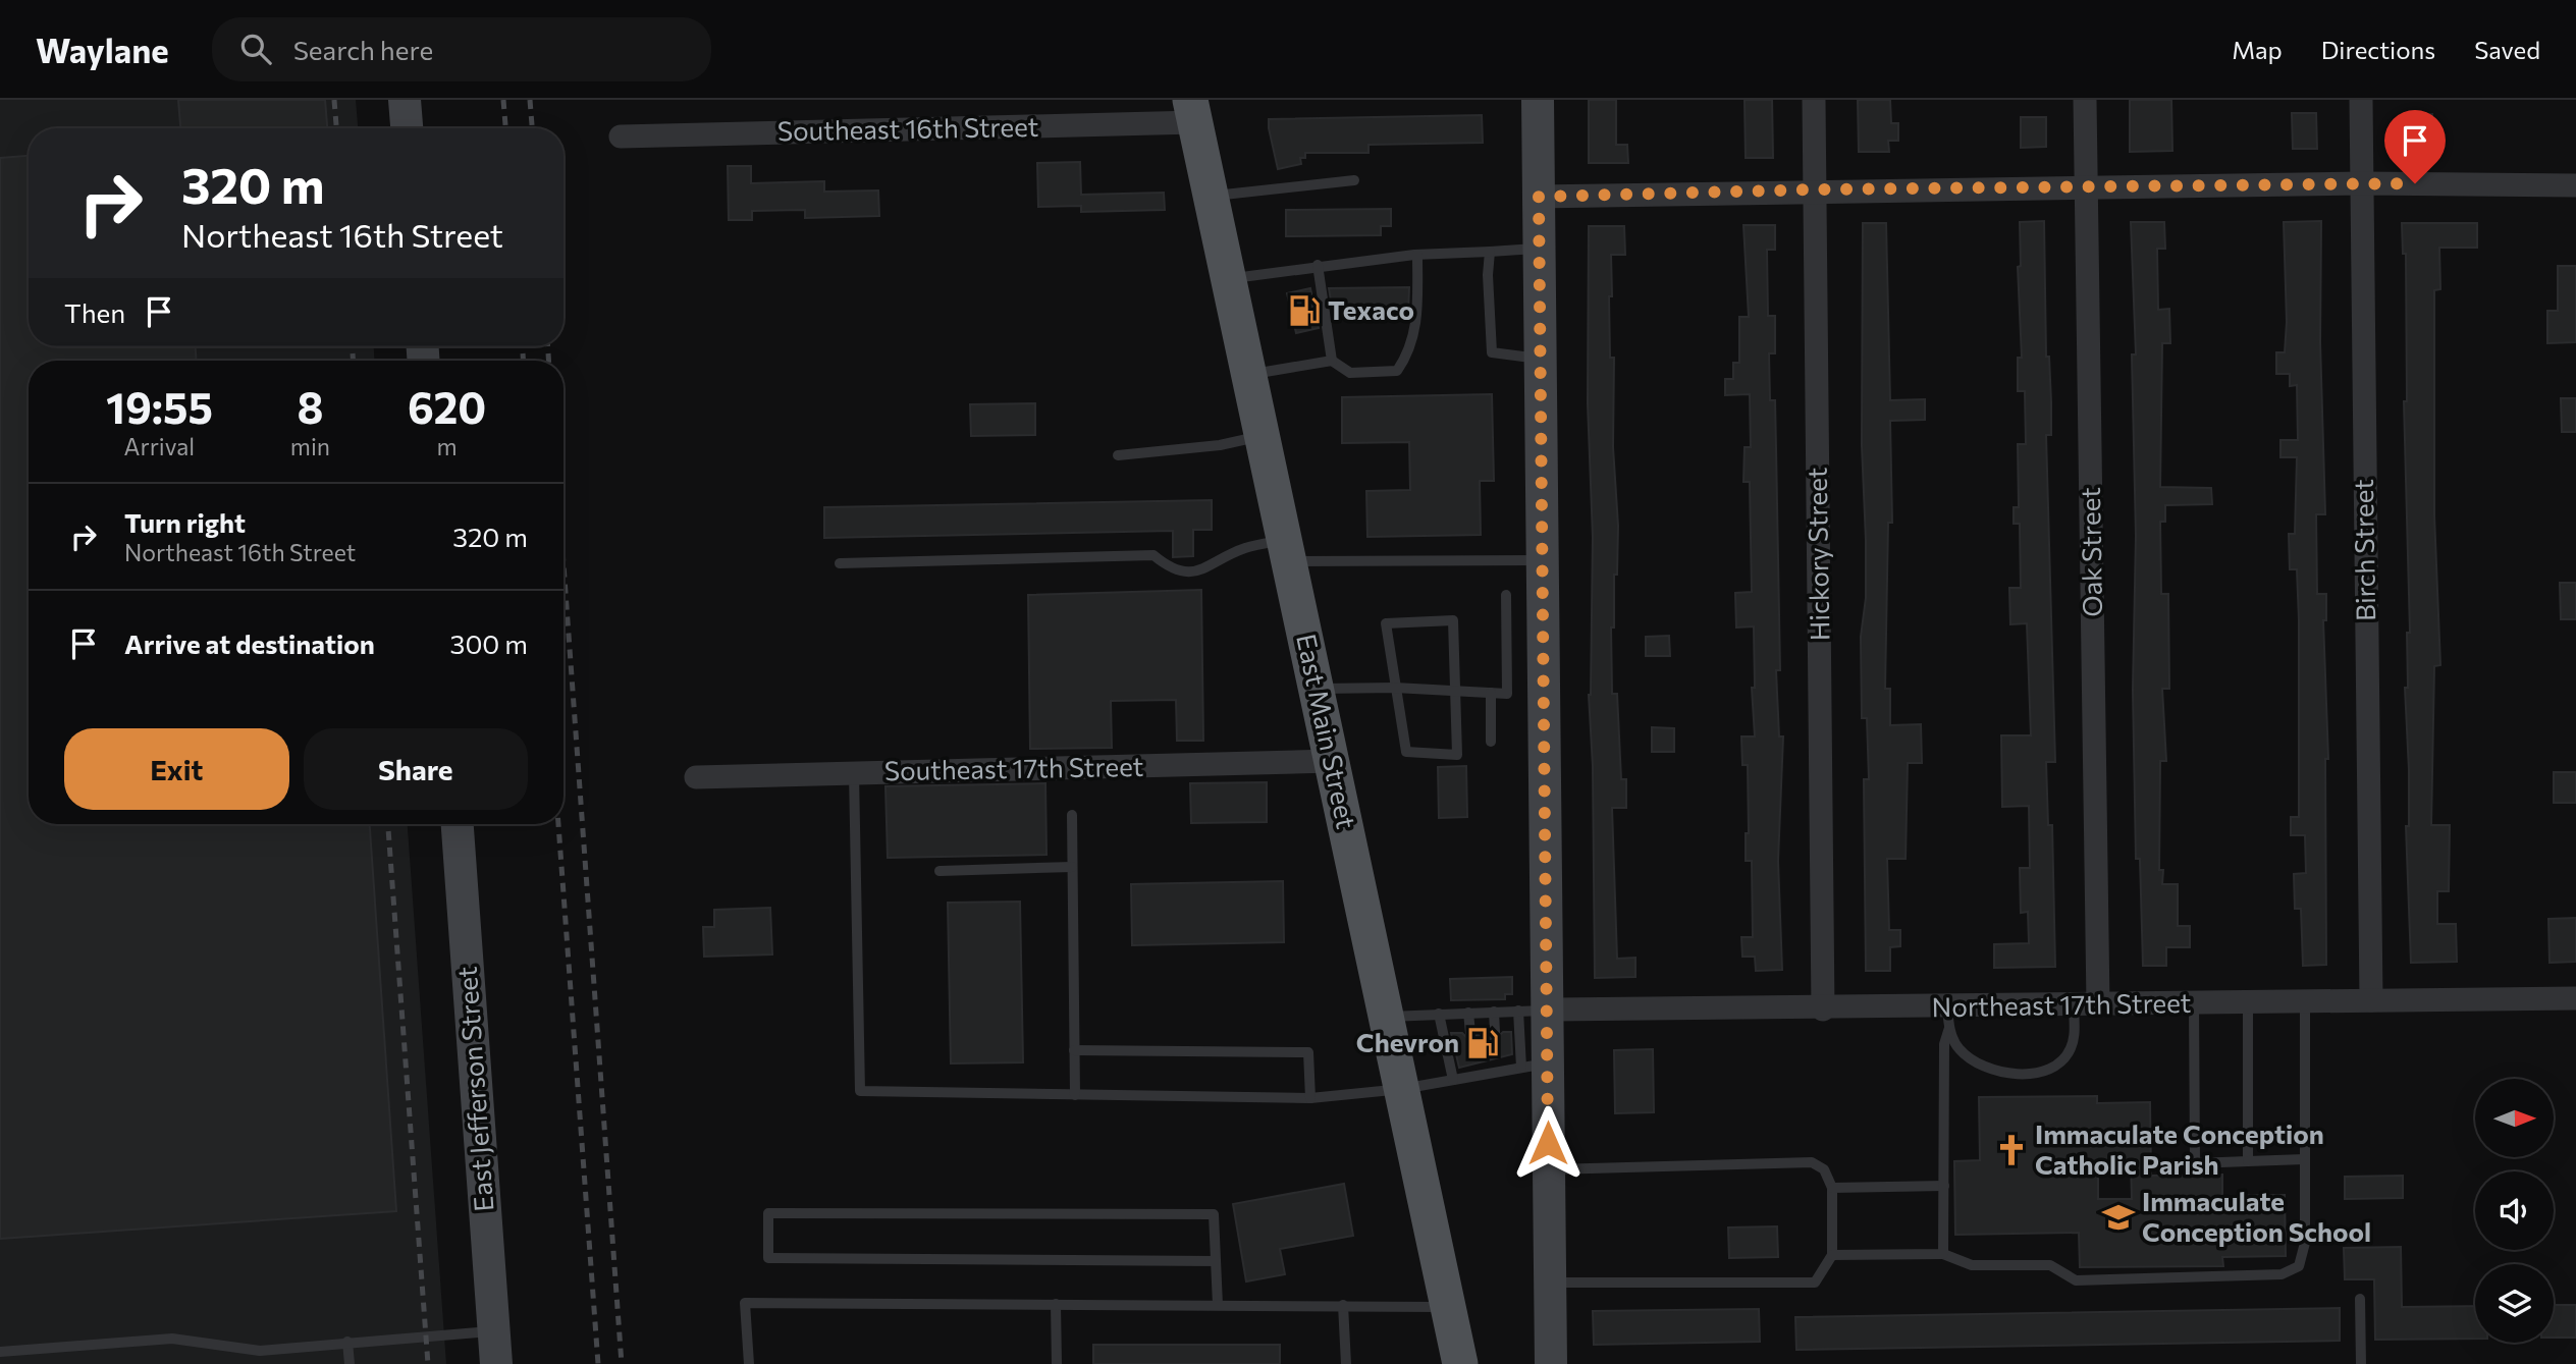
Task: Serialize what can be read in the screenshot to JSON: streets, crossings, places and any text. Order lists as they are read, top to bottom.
{
  "streets": {
    "main road": ["East Main Street"],
    "street": [
      "Southeast 16th Street",
      "Birch Street",
      "Oak Street",
      "Hickory Street",
      "Southeast 17th Street",
      "Northeast 17th Street",
      "East Jefferson Street"
    ]
  },
  "crossings": [
    ["Southeast 16th Street", "East Main Street"],
    ["Birch Street", "Northeast 17th Street"],
    ["Oak Street", "Northeast 17th Street"],
    ["Hickory Street", "Northeast 17th Street"],
    ["East Main Street", "Southeast 17th Street"]
  ],
  "places": {
    "fuel station": ["Texaco", "Chevron"],
    "church": ["Immaculate Conception Catholic Parish"],
    "school or university": ["Immaculate Conception School"]
  },
  "north": "right",
  "page": {
    "header": "Waylane",
    "search": "Search here",
    "nav": ["Map", "Directions", "Saved"],
    "turn": ["320 m", "Northeast 16th Street"],
    "then": "Then",
    "eta": [
      "19:55",
      "Arrival",
      "8",
      "min",
      "620",
      "m"
    ],
    "list": [
      {
        "name": "Turn right",
        "note": "Northeast 16th Street",
        "value": "320 m"
      },
      {
        "name": "Arrive at destination",
        "value": "300 m"
      }
    ],
    "buttons": ["Exit", "Share"]
  }
}
